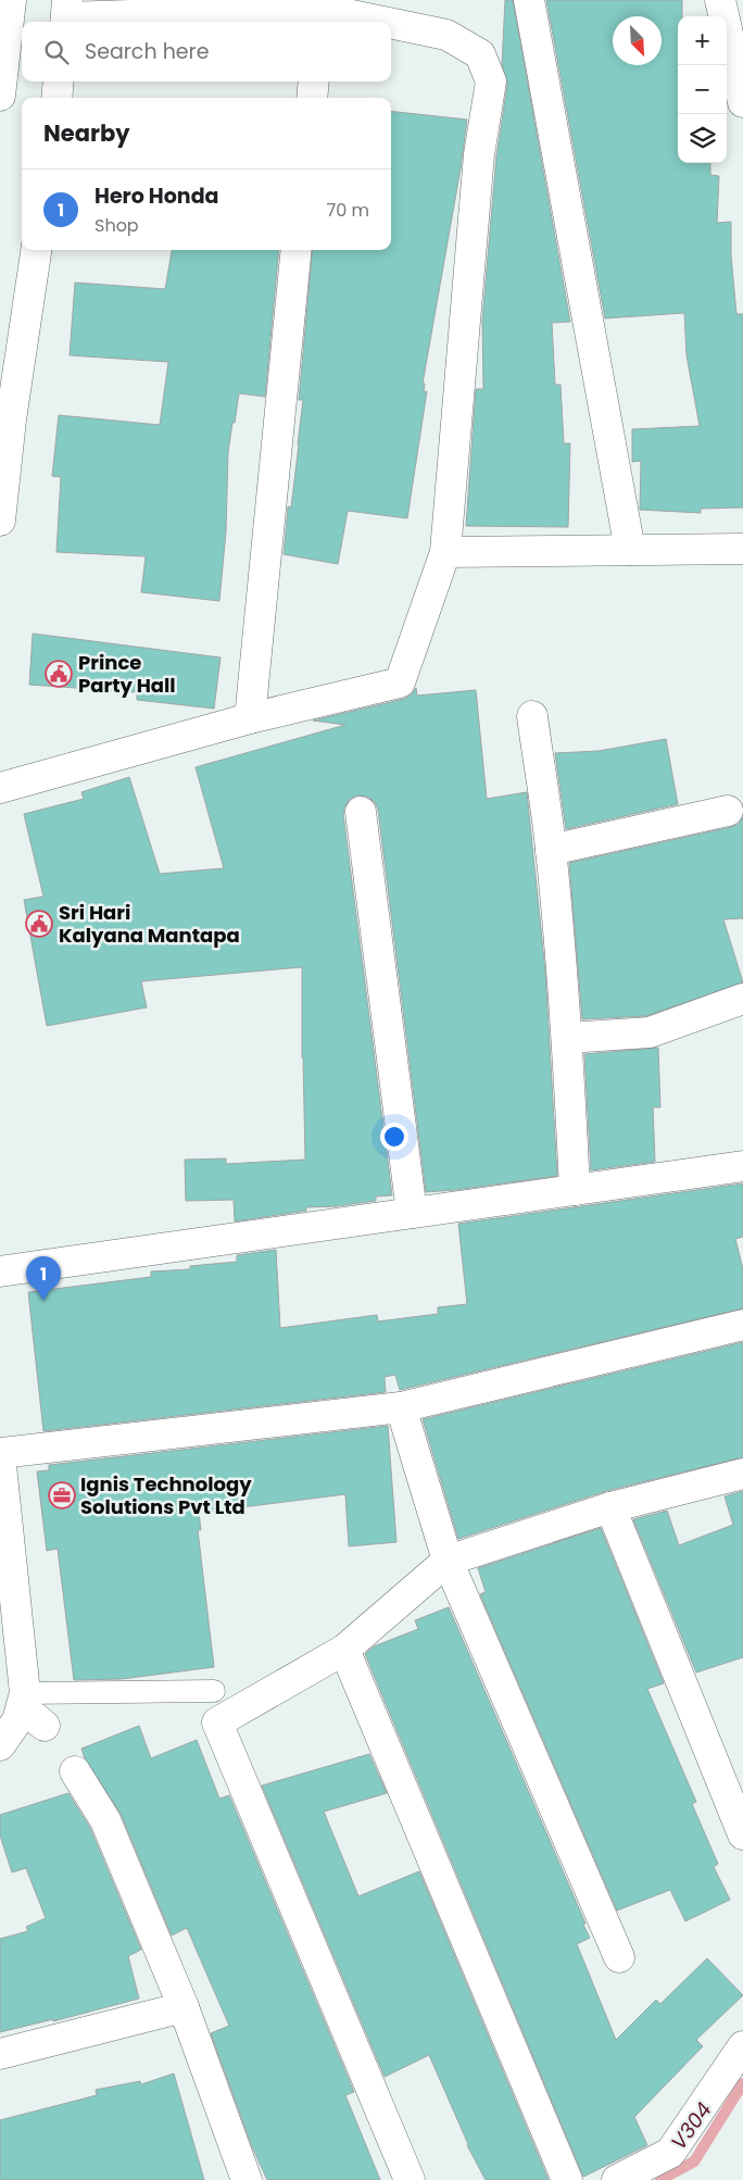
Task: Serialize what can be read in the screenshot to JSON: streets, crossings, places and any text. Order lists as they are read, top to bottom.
{
  "water": ["V304"],
  "places": {
    "public building": ["Prince Party Hall", "Sri Hari Kalyana Mantapa"],
    "office": ["Ignis Technology Solutions Pvt Ltd"]
  },
  "north": "bottom right",
  "page": {
    "map_buttons": ["+", "−"],
    "search": "Search here",
    "heading": "Nearby",
    "list": [
      {
        "mark": "1",
        "name": "Hero Honda",
        "note": "Shop",
        "value": "70 m"
      }
    ],
    "pins": "1"
  }
}
